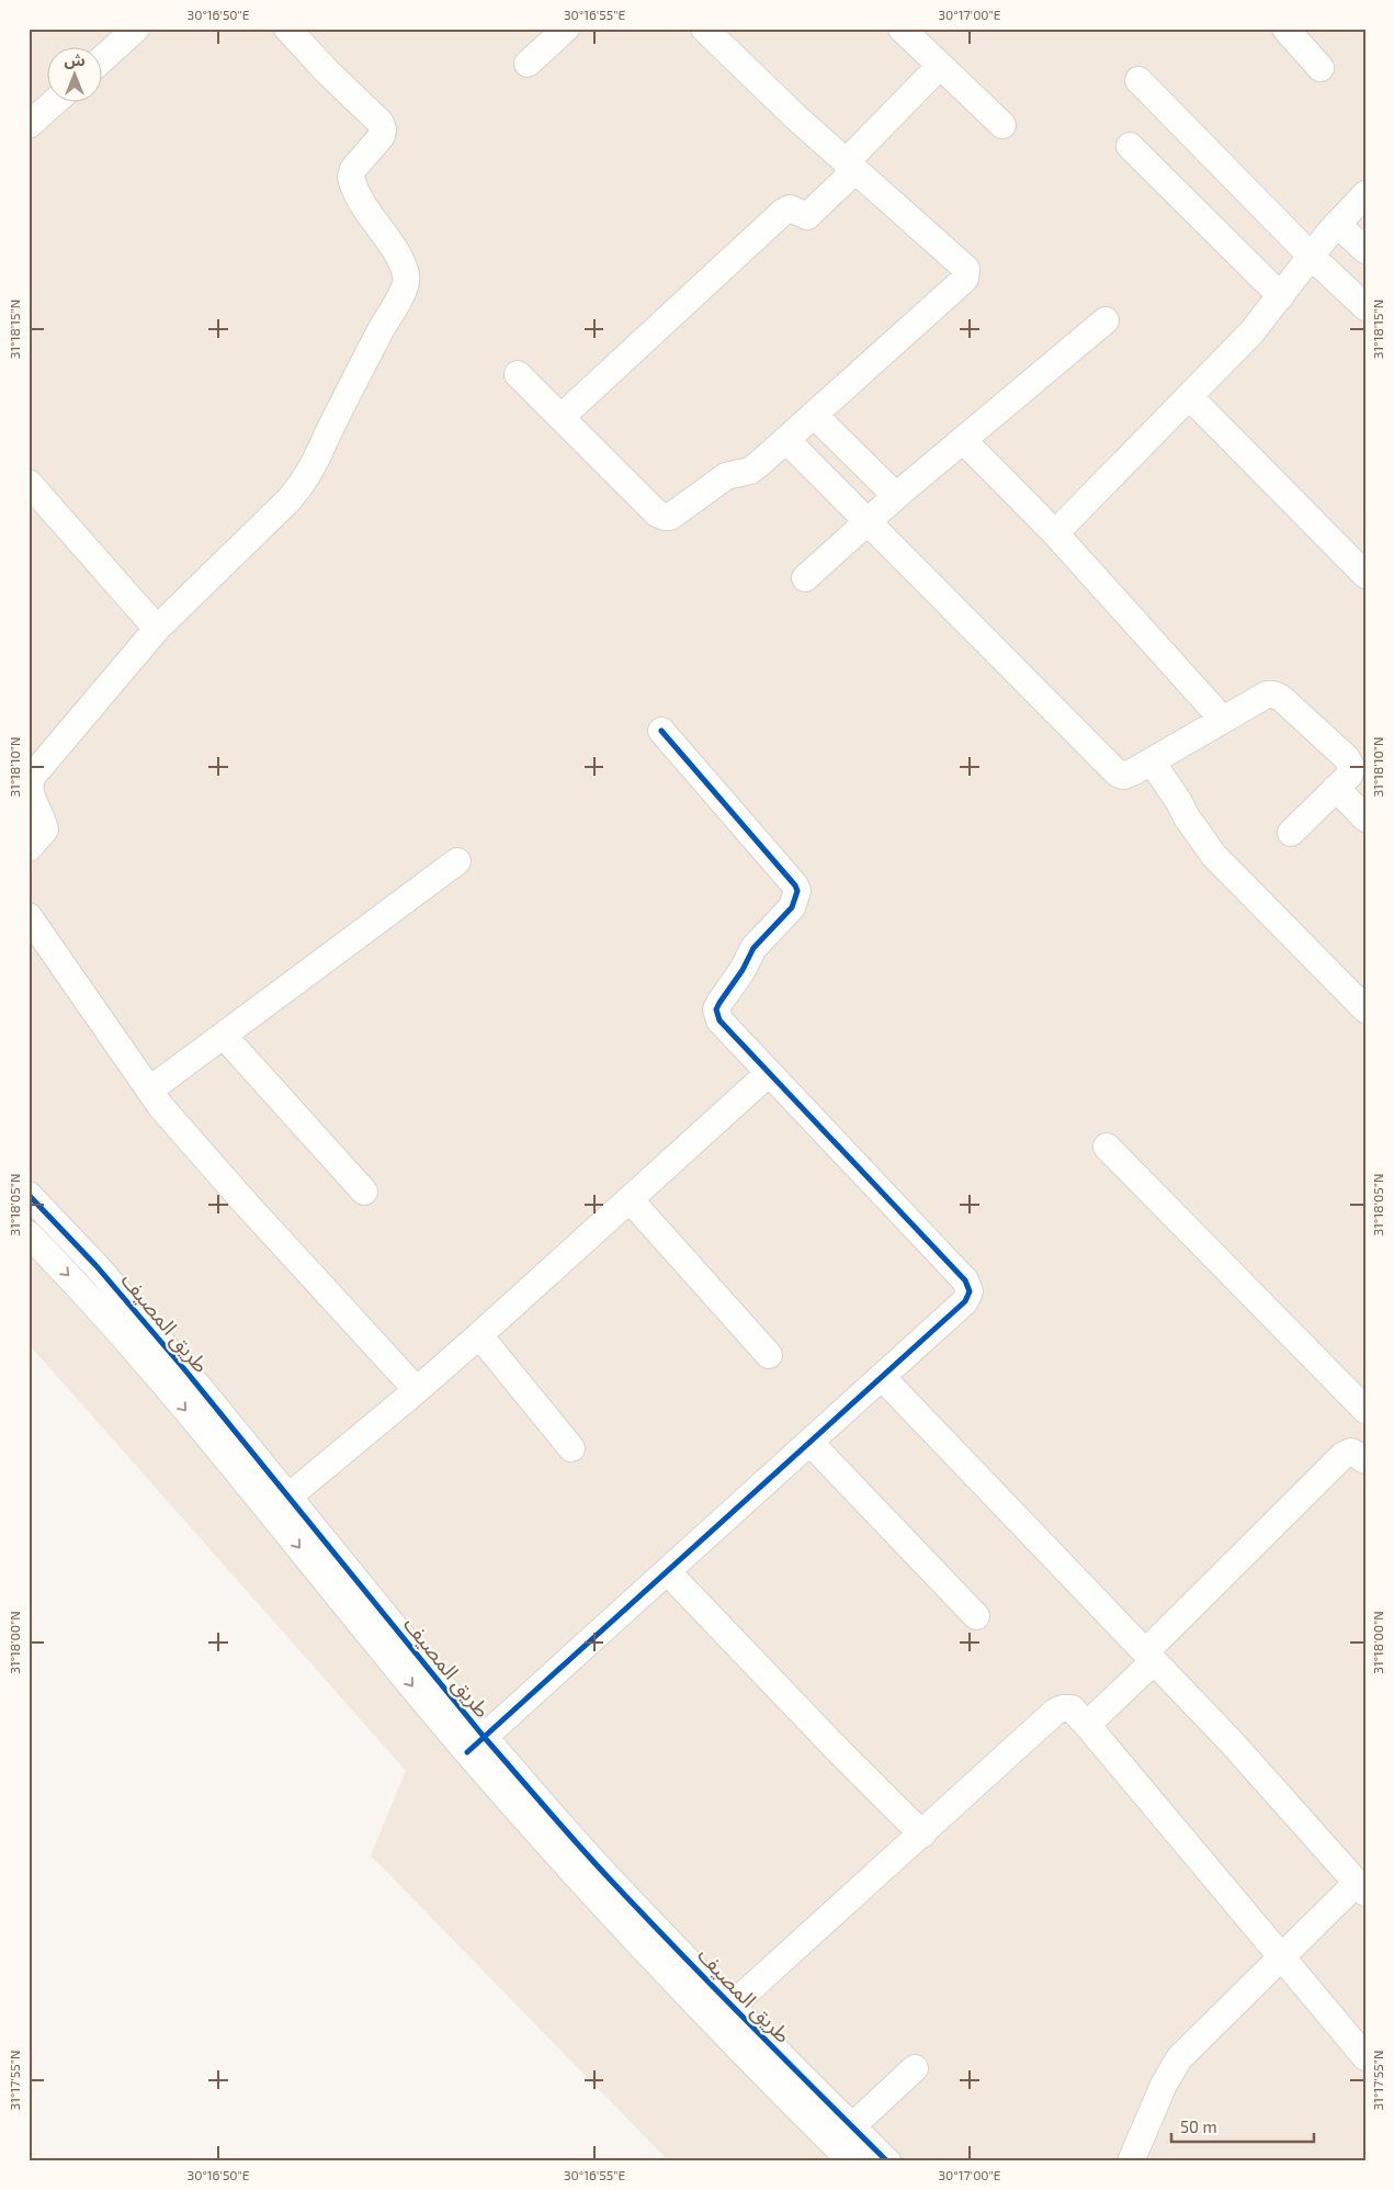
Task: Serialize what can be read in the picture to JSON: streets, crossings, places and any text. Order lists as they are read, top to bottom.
{
  "streets": {
    "street": ["طريق المصيف"]
  },
  "scale_bar": "50 m",
  "north": "top",
  "coordinates": [
    "30°16'50\"E",
    "30°16'55\"E",
    "30°17'00\"E",
    "31°18'15\"N",
    "31°18'10\"N",
    "31°18'05\"N",
    "31°18'00\"N",
    "31°17'55\"N"
  ]
}
